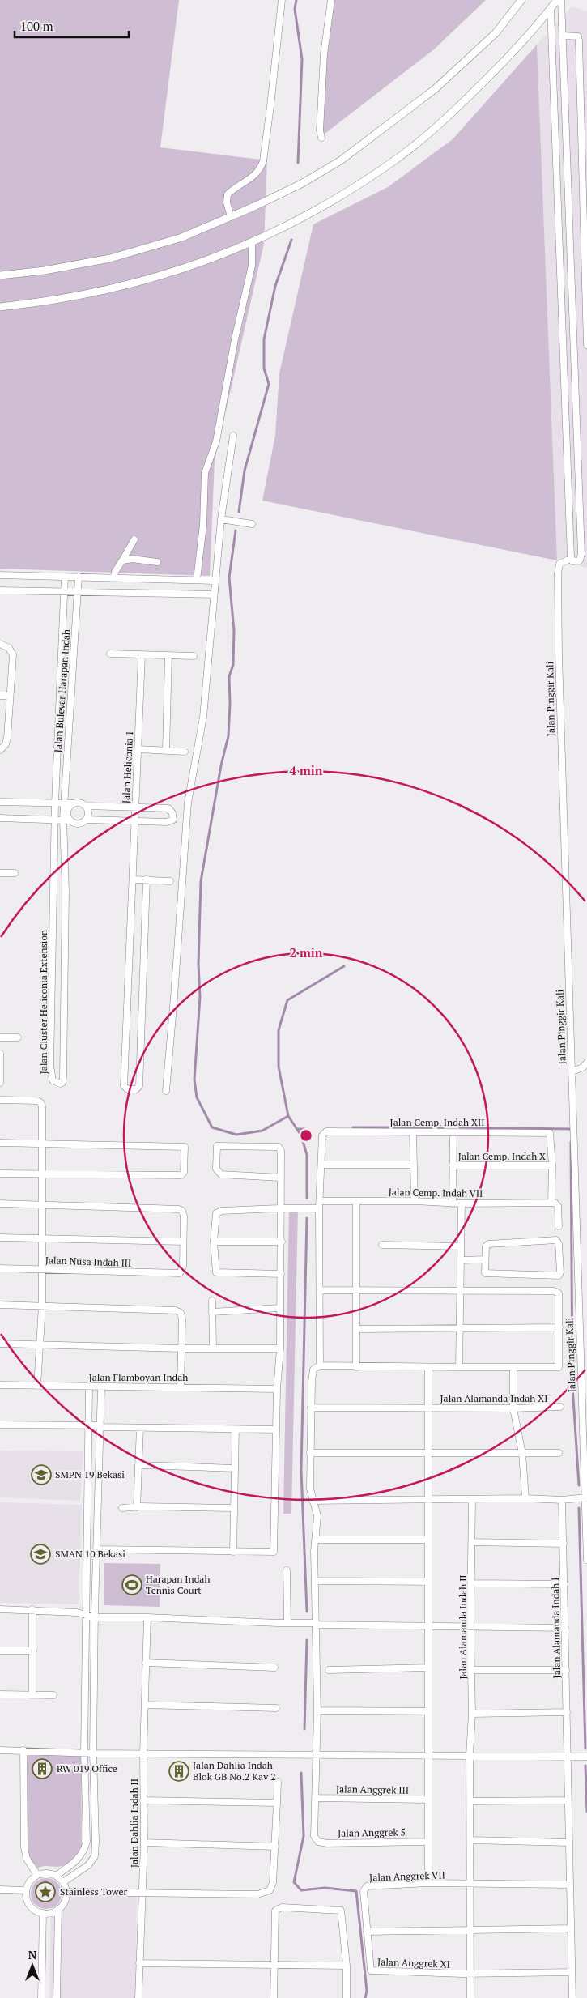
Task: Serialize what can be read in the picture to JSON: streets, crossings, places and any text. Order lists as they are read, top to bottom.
{
  "streets": {
    "street": [
      "Jalan Bulevar Harapan Indah",
      "Jalan Pinggir Kali",
      "Jalan Heliconia 1",
      "Jalan Cluster Heliconia Extension",
      "Jalan Cemp. Indah XII",
      "Jalan Cemp. Indah X",
      "Jalan Cemp. Indah VII",
      "Jalan Nusa Indah III",
      "Jalan Flamboyan Indah",
      "Jalan Alamanda Indah XI",
      "Jalan Alamanda Indah II",
      "Jalan Alamanda Indah I",
      "Jalan Anggrek III",
      "Jalan Dahlia Indah II",
      "Jalan Anggrek 5",
      "Jalan Anggrek VII",
      "Jalan Anggrek XI"
    ]
  },
  "crossings": [
    ["Jalan Bulevar Harapan Indah", "Jalan Cluster Heliconia Extension"],
    ["Jalan Cemp. Indah XII", "Jalan Cemp. Indah X"],
    ["Jalan Cemp. Indah XII", "Jalan Cemp. Indah VII"],
    ["Jalan Alamanda Indah II", "Jalan Anggrek VII"],
    ["Jalan Alamanda Indah II", "Jalan Anggrek XI"],
    ["Jalan Alamanda Indah I", "Jalan Anggrek VII"],
    ["Jalan Anggrek III", "Jalan Anggrek 5"],
    ["Jalan Anggrek VII", "Jalan Anggrek XI"]
  ],
  "places": {
    "school or university": ["SMPN 19 Bekasi", "SMAN 10 Bekasi"],
    "sports": ["Harapan Indah Tennis Court"],
    "building": ["RW 019 Office", "Jalan Dahlia Indah Blok GB No.2 Kav 2"],
    "place": ["Stainless Tower"]
  },
  "scale_bar": "100 m",
  "north": "top",
  "rings": ["4 min", "2 min"]
}
